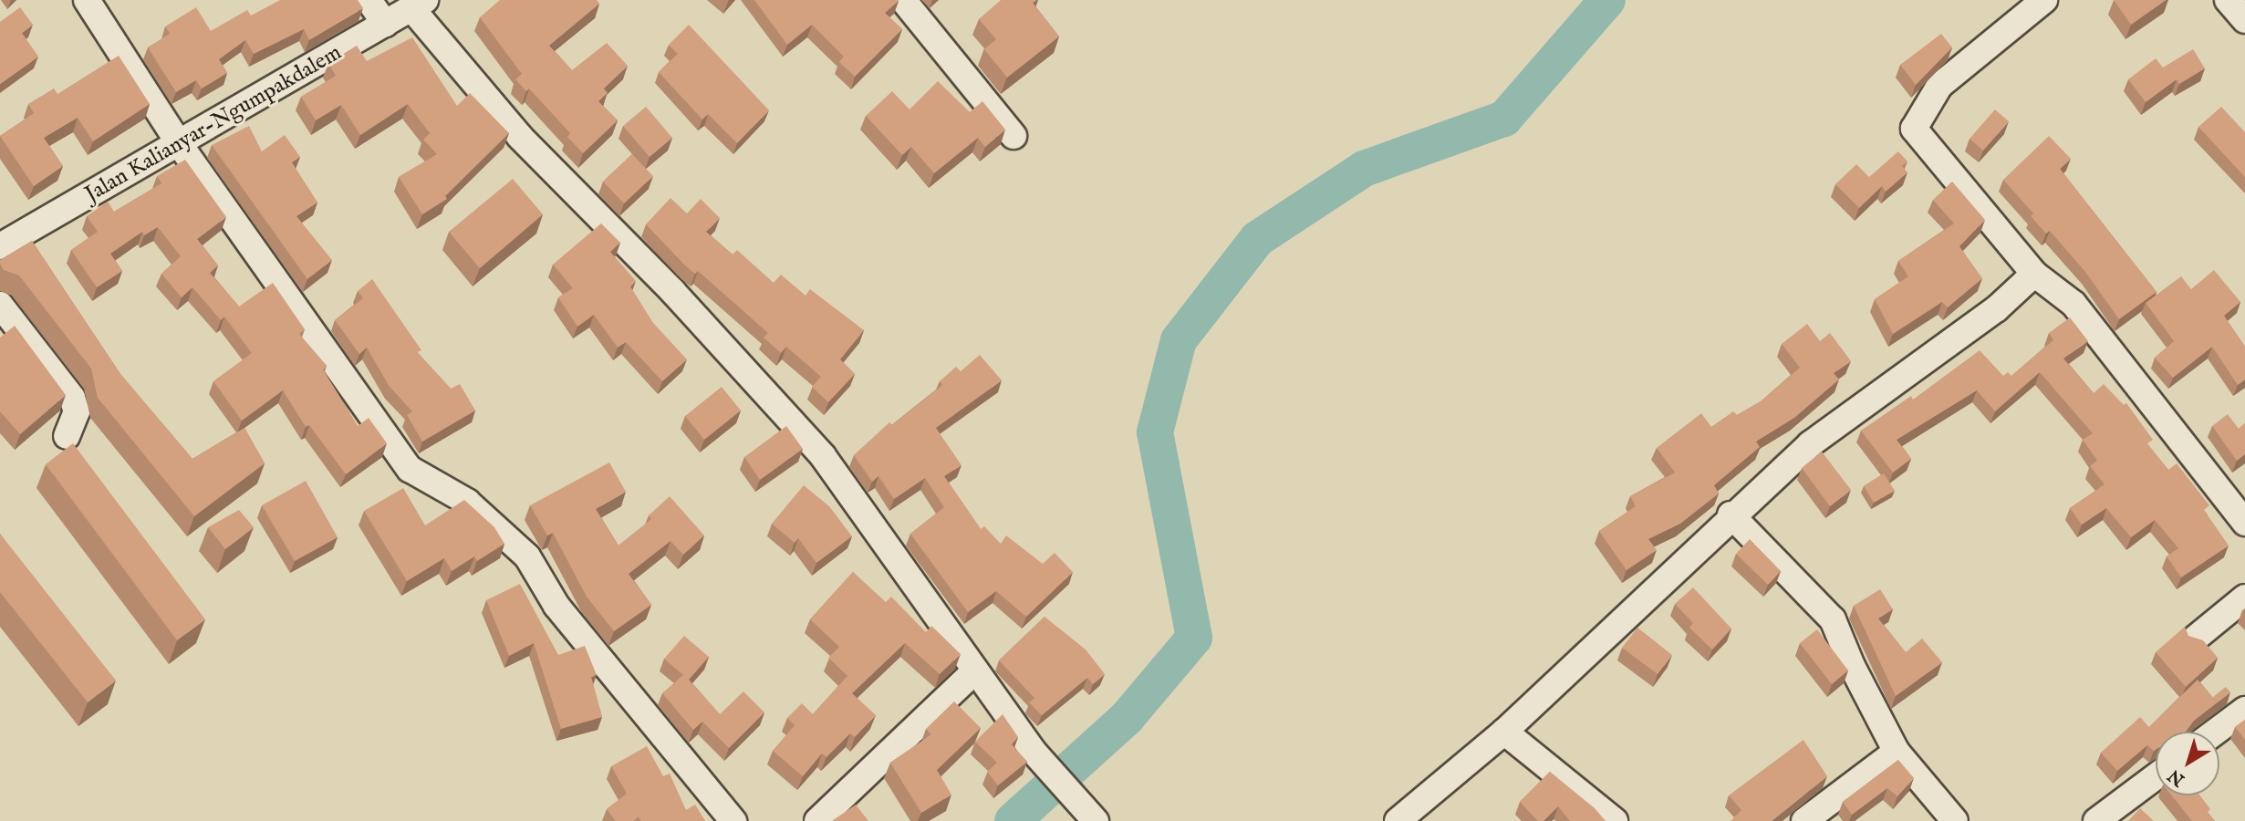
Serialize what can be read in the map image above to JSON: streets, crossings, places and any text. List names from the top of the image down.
{
  "streets": {
    "street": ["Jalan Kalianyar-Ngumpakdalem"]
  },
  "north": "bottom left"
}
